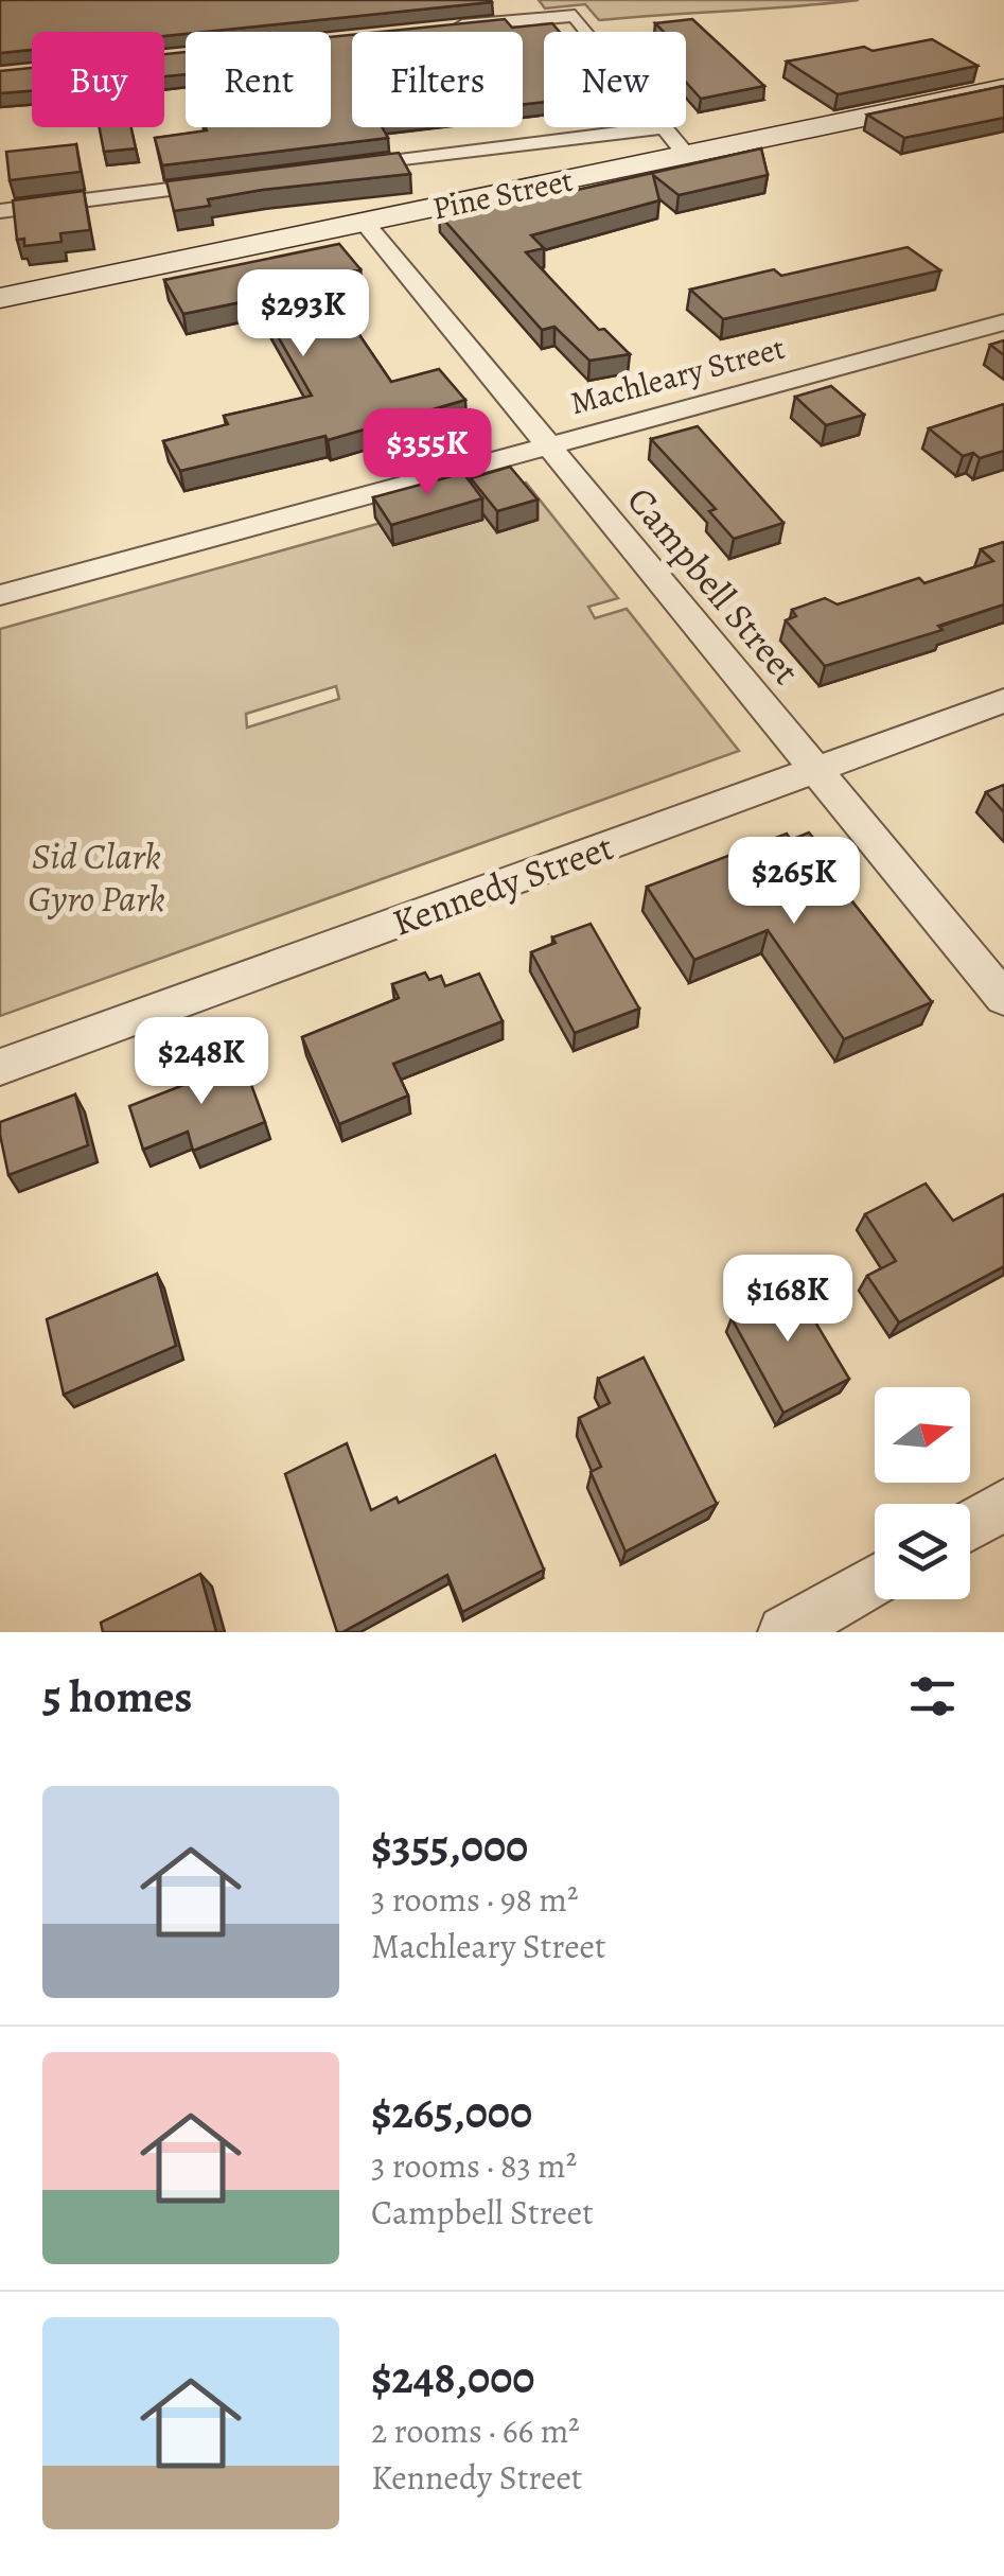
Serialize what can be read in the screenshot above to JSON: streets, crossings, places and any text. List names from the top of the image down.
{
  "streets": {
    "street": [
      "Pine Street",
      "Machleary Street",
      "Campbell Street",
      "Kennedy Street"
    ]
  },
  "crossings": [
    ["Pine Street", "Campbell Street"],
    ["Machleary Street", "Campbell Street"],
    ["Campbell Street", "Kennedy Street"]
  ],
  "parks": ["Sid Clark Gyro Park"],
  "north": "right",
  "page": {
    "chip": [
      "Buy",
      "Rent",
      "Filters",
      "New"
    ],
    "price": [
      "$293K",
      "$355K",
      "$265K",
      "$248K",
      "$168K"
    ],
    "heading": "5 homes",
    "list": [
      {
        "name": "$355,000",
        "note": "3 rooms · 98 m² · Machleary Street"
      },
      {
        "name": "$265,000",
        "note": "3 rooms · 83 m² · Campbell Street"
      },
      {
        "name": "$248,000",
        "note": "2 rooms · 66 m² · Kennedy Street"
      }
    ]
  }
}
